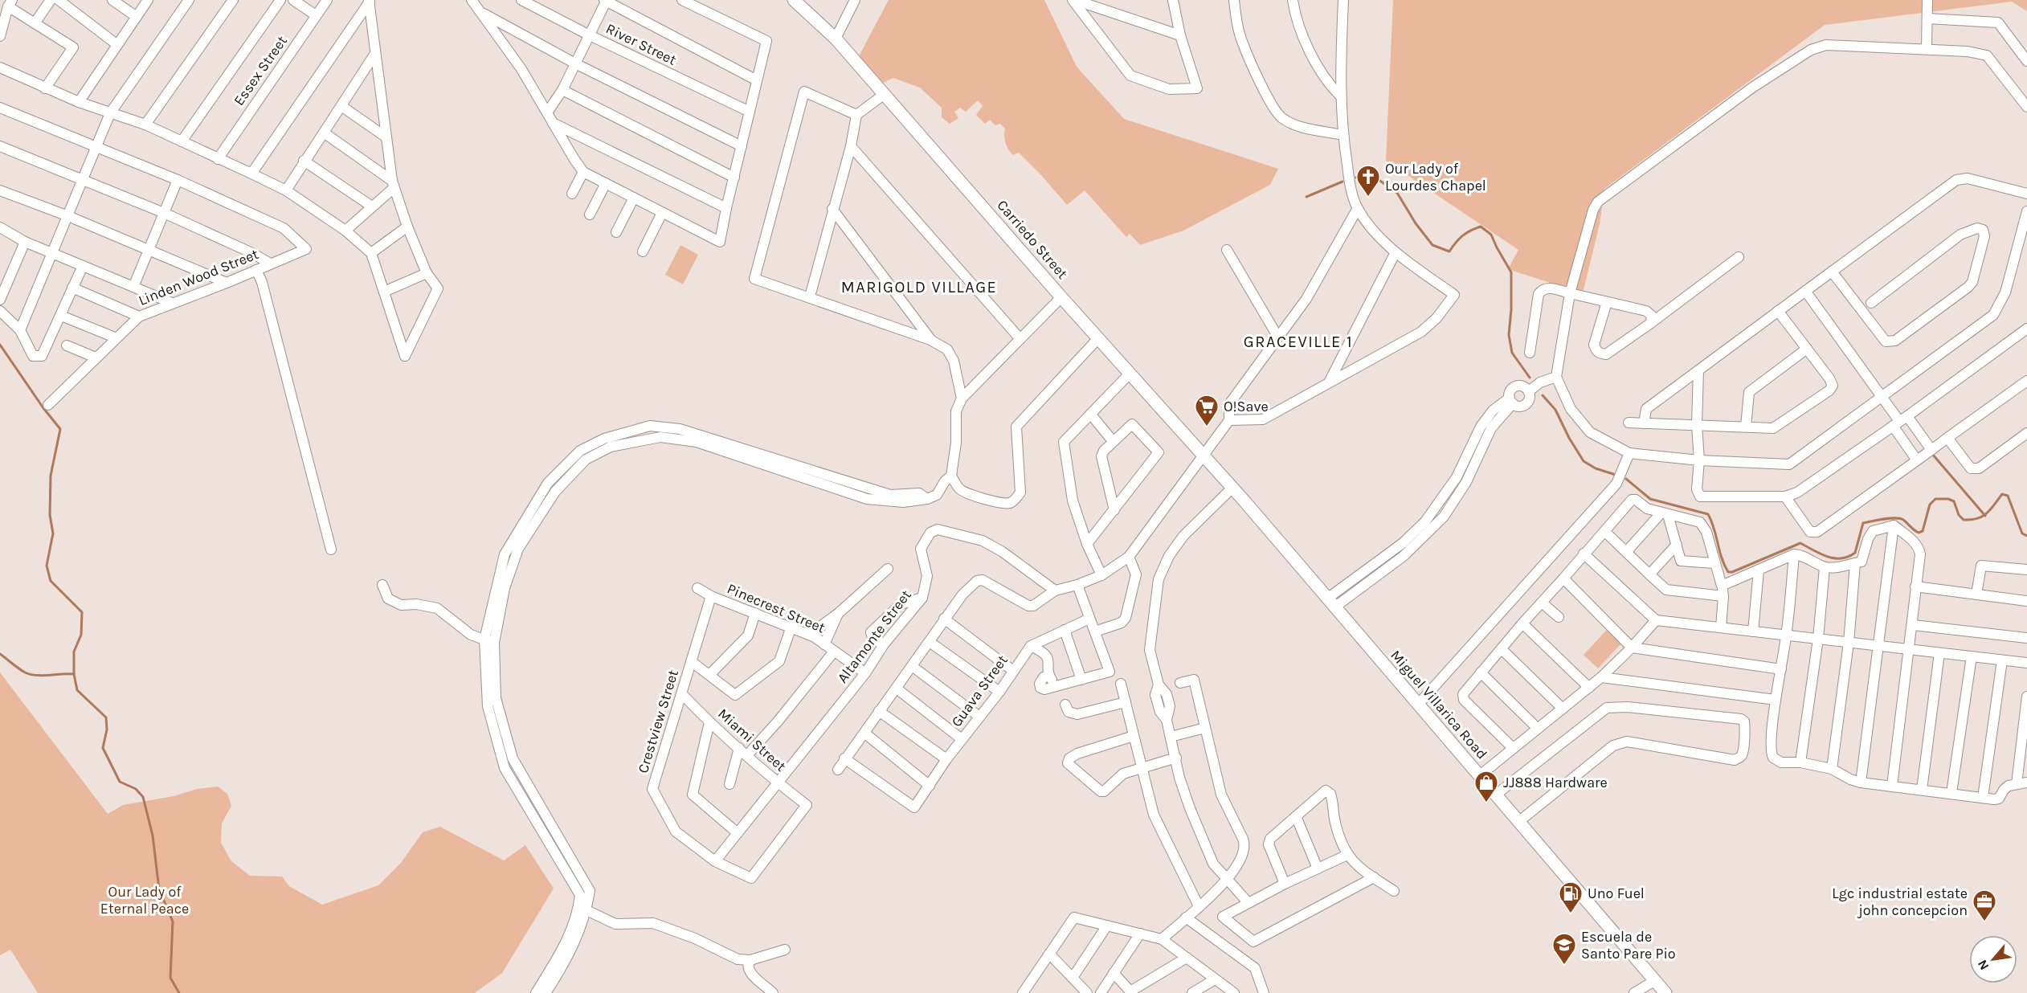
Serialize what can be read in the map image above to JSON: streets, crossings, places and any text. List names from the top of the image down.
{
  "streets": {
    "main road": ["Carriedo Street", "Miguel Villarica Road"],
    "street": [
      "River Street",
      "Essex Street",
      "Linden Wood Street",
      "Pinecrest Street",
      "Altamonte Street",
      "Guava Street",
      "Crestview Street",
      "Miami Street"
    ]
  },
  "crossings": [
    ["Carriedo Street", "Miguel Villarica Road"],
    ["Pinecrest Street", "Altamonte Street"],
    ["Pinecrest Street", "Crestview Street"],
    ["Altamonte Street", "Crestview Street"],
    ["Altamonte Street", "Miami Street"],
    ["Crestview Street", "Miami Street"]
  ],
  "districts": ["MARIGOLD VILLAGE", "GRACEVILLE 1"],
  "parks": ["Our Lady of Eternal Peace"],
  "places": {
    "church": ["Our Lady of Lourdes Chapel"],
    "supermarket": ["O!Save"],
    "shop": ["JJ888 Hardware"],
    "fuel station": ["Uno Fuel"],
    "office": ["Lgc industrial estate john concepcion"],
    "school or university": ["Escuela de Santo Pare Pio"]
  },
  "north": "bottom left"
}
